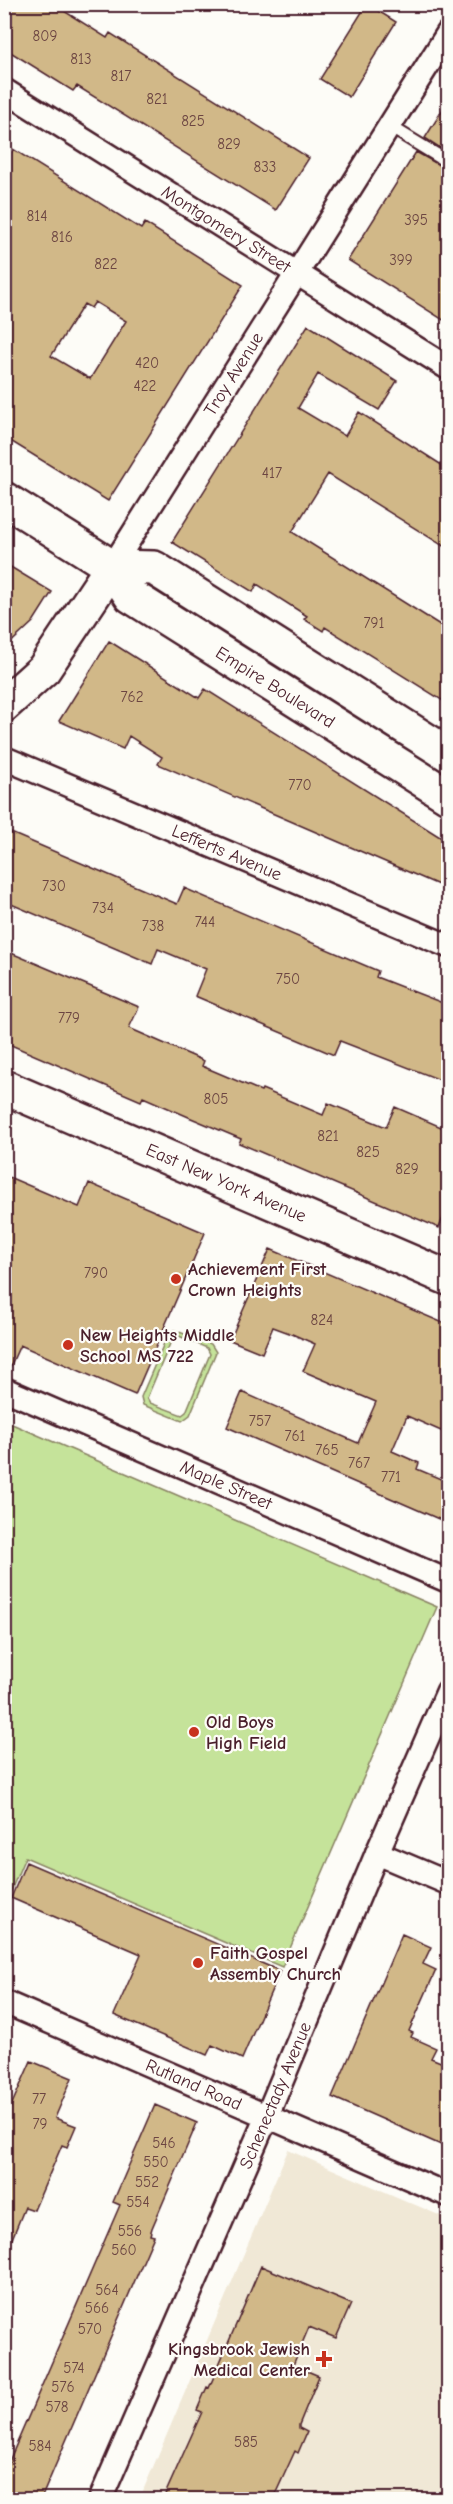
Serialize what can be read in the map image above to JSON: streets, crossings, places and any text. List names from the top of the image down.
{
  "streets": {
    "main road": ["Troy Avenue", "Empire Boulevard", "East New York Avenue"],
    "street": [
      "Montgomery Street",
      "Lefferts Avenue",
      "Maple Street",
      "Rutland Road",
      "Schenectady Avenue"
    ]
  },
  "crossings": [
    ["Montgomery Street", "Troy Avenue"],
    ["Troy Avenue", "Empire Boulevard"],
    ["Rutland Road", "Schenectady Avenue"]
  ],
  "places": {
    "other": [
      "Achievement First Crown Heights",
      "New Heights Middle School MS 722",
      "Old Boys High Field",
      "Faith Gospel Assembly Church"
    ],
    "health": ["Kingsbrook Jewish Medical Center"]
  },
  "house_numbers": [
    "809",
    "813",
    "817",
    "821",
    "825",
    "829",
    "833",
    "814",
    "395",
    "816",
    "399",
    "822",
    "420",
    "422",
    "417",
    "791",
    "762",
    "770",
    "730",
    "734",
    "744",
    "738",
    "750",
    "779",
    "805",
    "821",
    "825",
    "829",
    "790",
    "824",
    "757",
    "761",
    "765",
    "767",
    "771",
    "77",
    "79",
    "546",
    "550",
    "552",
    "554",
    "556",
    "560",
    "564",
    "566",
    "570",
    "574",
    "576",
    "578",
    "585",
    "584"
  ]
}
